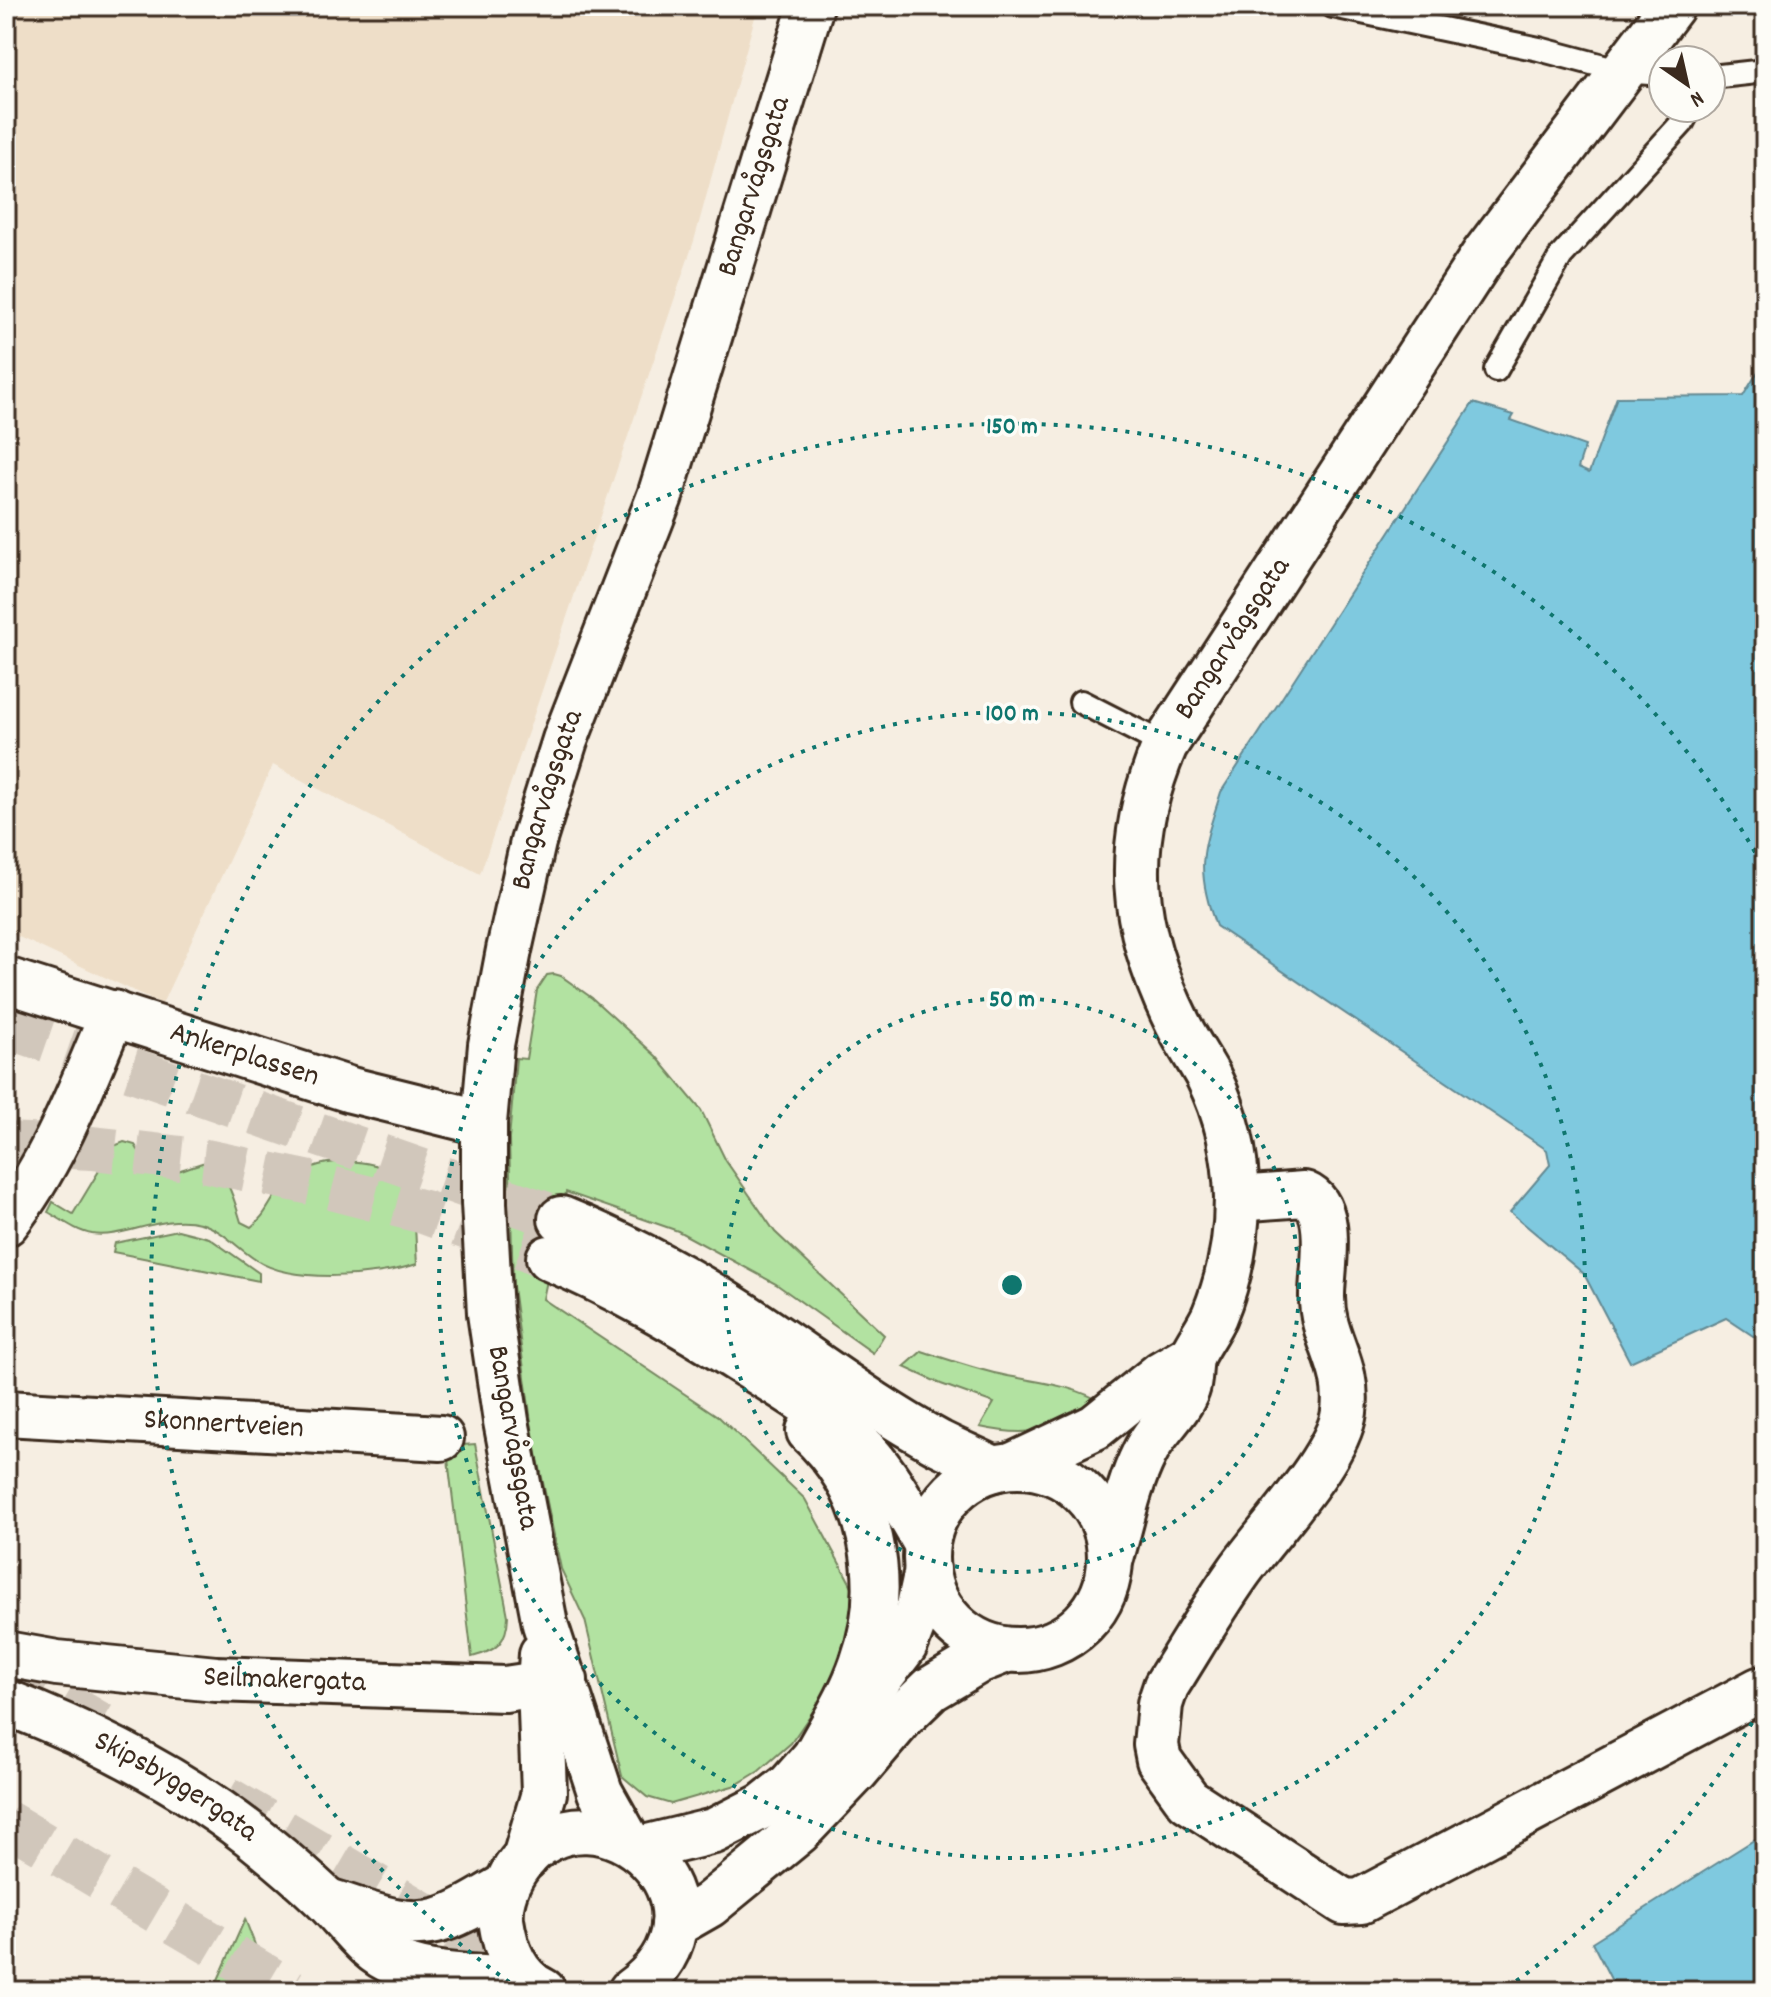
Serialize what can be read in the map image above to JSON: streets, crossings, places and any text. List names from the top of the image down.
{
  "streets": {
    "main road": [
      "Bangarvågsgata",
      "Ankerplassen",
      "Skonnertveien",
      "Seilmakergata",
      "Skipsbyggergata"
    ]
  },
  "crossings": [
    ["Bangarvågsgata", "Ankerplassen"],
    ["Bangarvågsgata", "Seilmakergata"],
    ["Bangarvågsgata", "Skipsbyggergata"]
  ],
  "north": "bottom right",
  "rings": ["150 m", "100 m", "50 m"]
}
